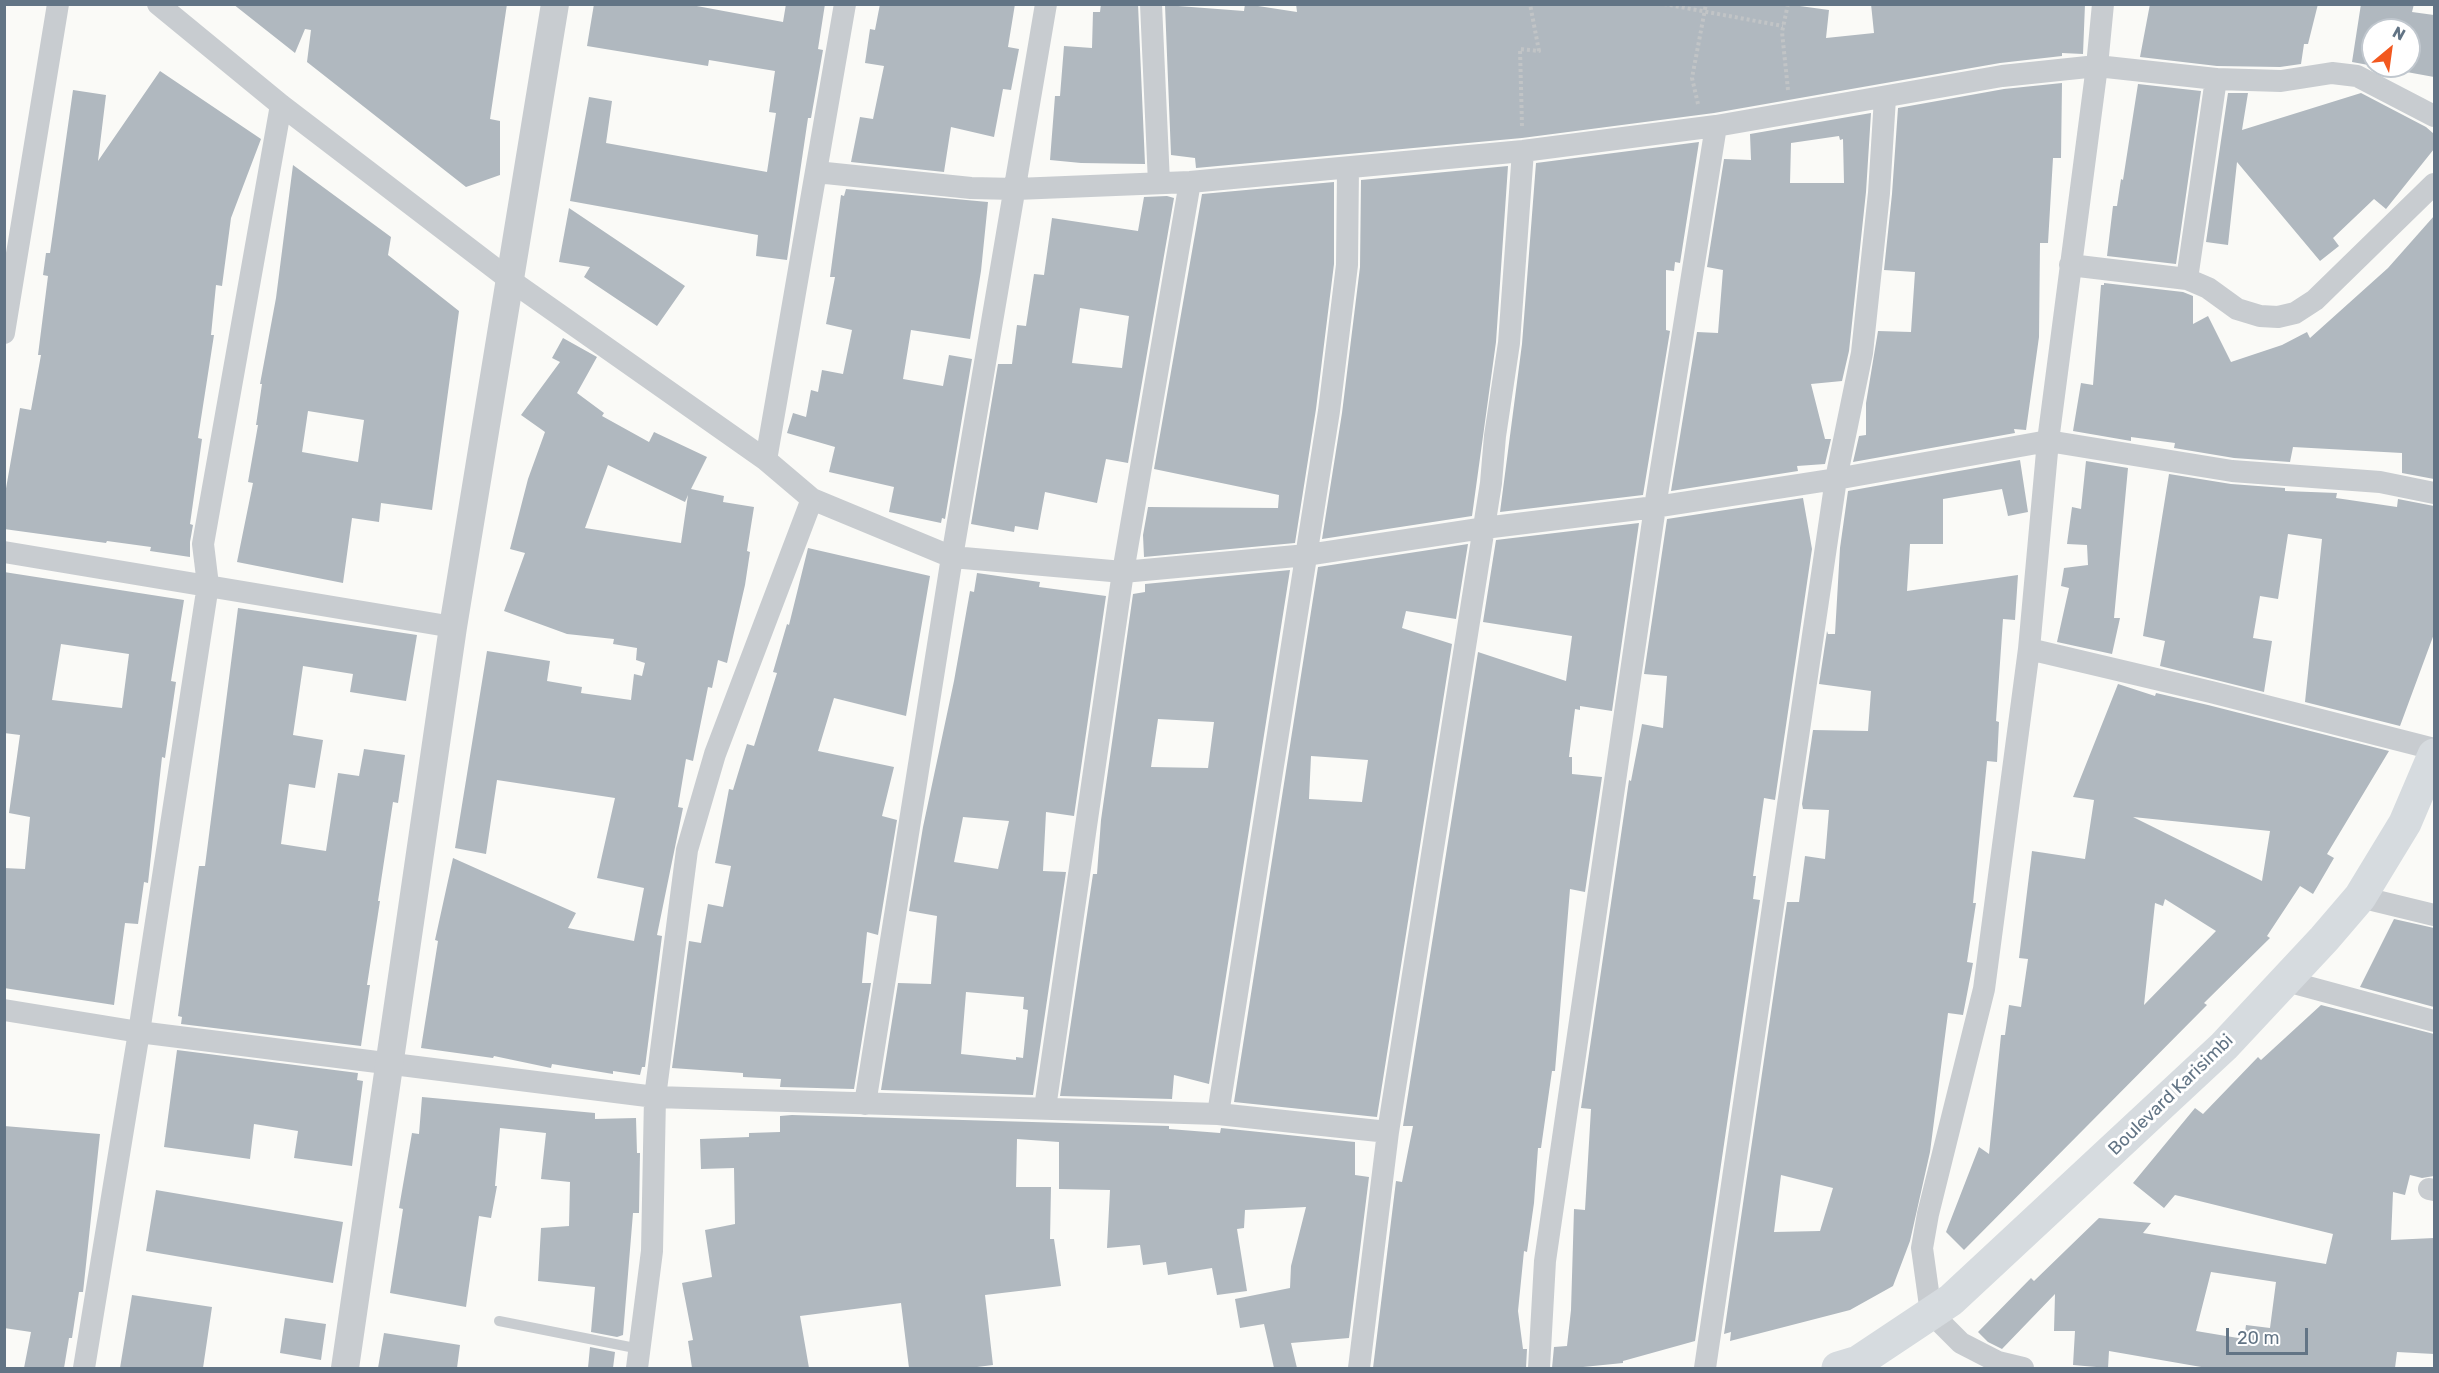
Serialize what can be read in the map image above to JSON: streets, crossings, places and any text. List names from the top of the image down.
{
  "streets": {
    "main road": ["Boulevard Karisimbi"]
  },
  "scale_bar": "20 m",
  "north": "top right"
}
